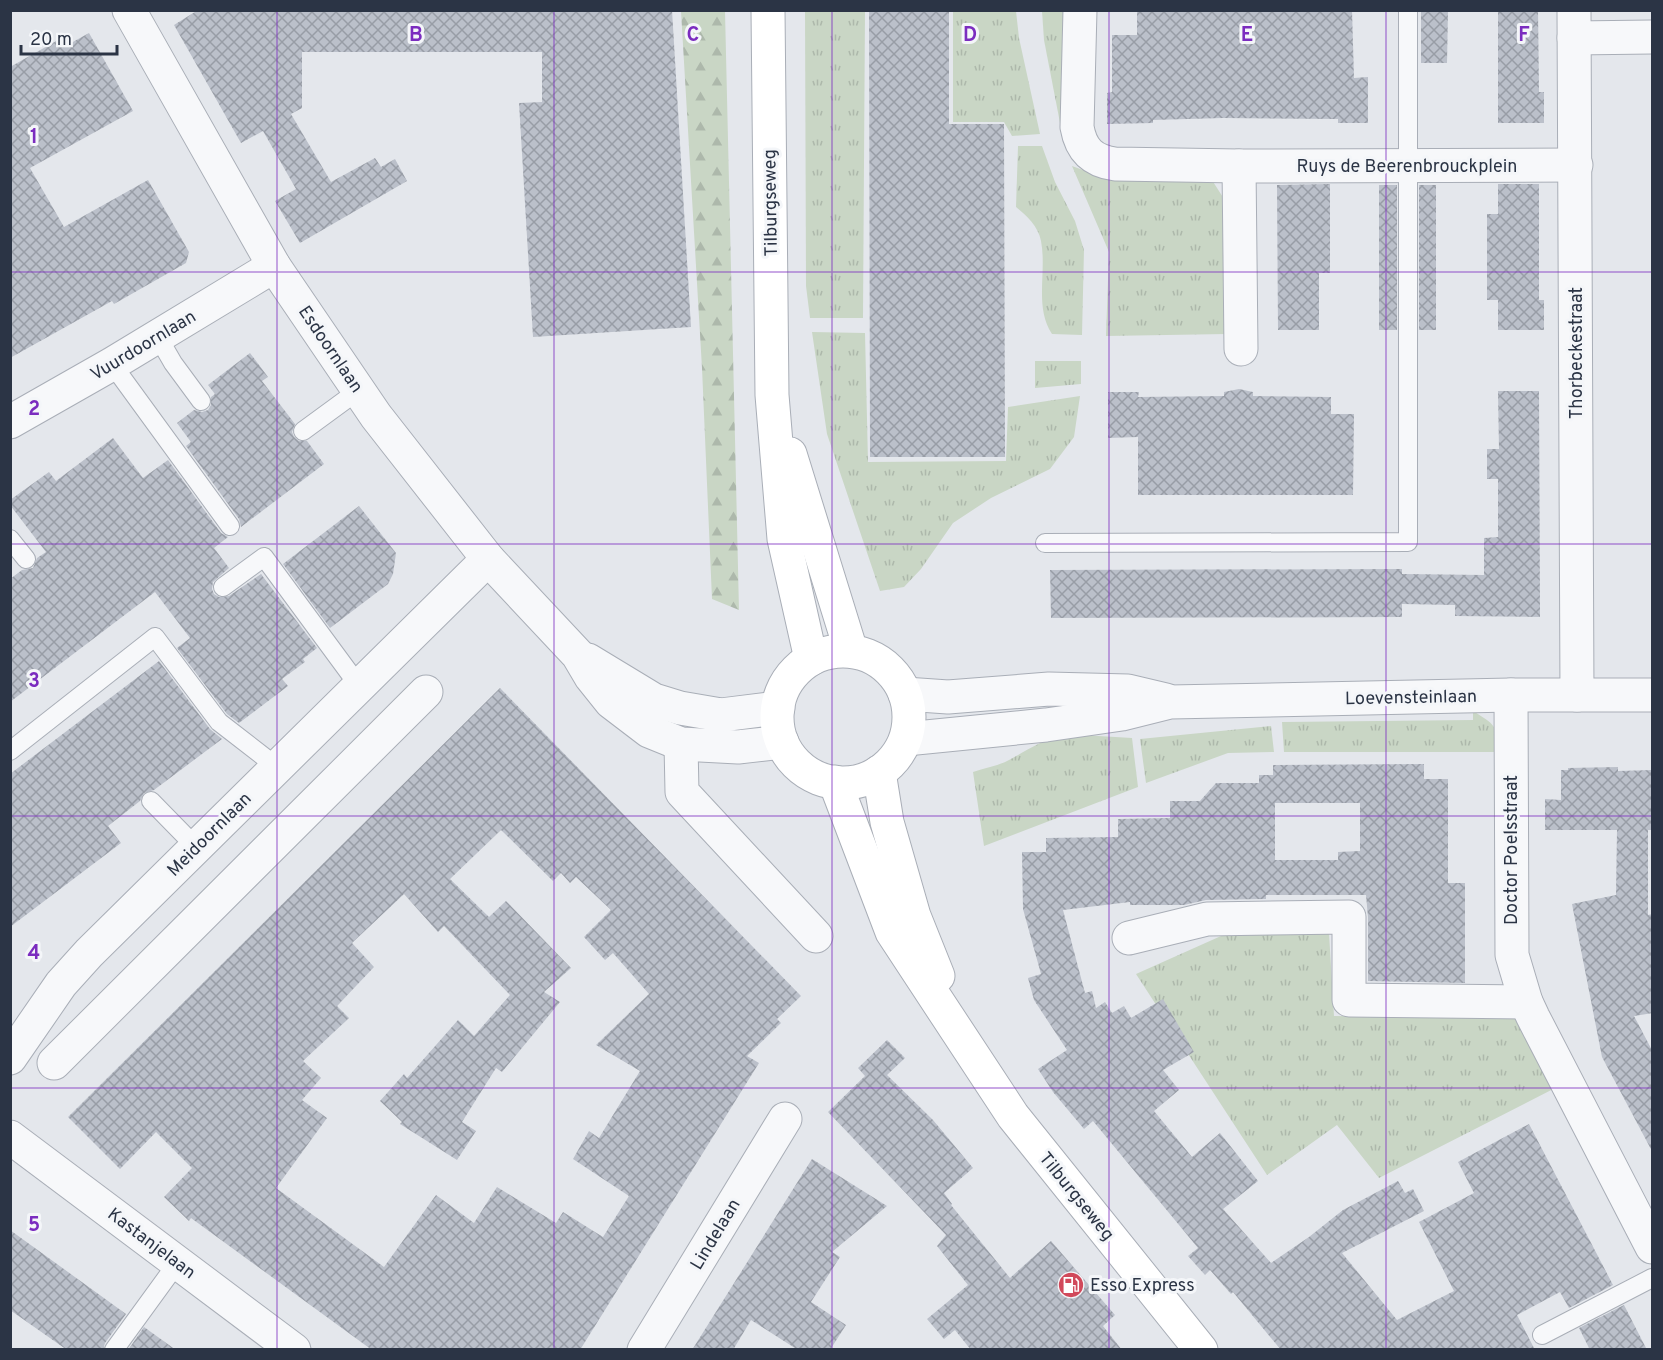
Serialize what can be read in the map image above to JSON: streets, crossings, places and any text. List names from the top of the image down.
{
  "streets": {
    "main road": ["Tilburgseweg"],
    "street": [
      "Ruys de Beerenbrouckplein",
      "Vuurdoornlaan",
      "Esdoornlaan",
      "Thorbeckestraat",
      "Loevensteinlaan",
      "Meidoornlaan",
      "Doctor Poelsstraat",
      "Lindelaan",
      "Kastanjelaan"
    ]
  },
  "crossings": [
    ["Ruys de Beerenbrouckplein", "Thorbeckestraat"],
    ["Tilburgseweg", "Esdoornlaan"],
    ["Tilburgseweg", "Loevensteinlaan"],
    ["Vuurdoornlaan", "Esdoornlaan"],
    ["Esdoornlaan", "Loevensteinlaan"],
    ["Esdoornlaan", "Meidoornlaan"],
    ["Thorbeckestraat", "Loevensteinlaan"],
    ["Loevensteinlaan", "Doctor Poelsstraat"]
  ],
  "places": {
    "fuel station": ["Esso Express"]
  },
  "scale_bar": "20 m",
  "grid": {
    "columns": [
      "B",
      "C",
      "D",
      "E",
      "F"
    ],
    "rows": [
      "1",
      "2",
      "3",
      "4",
      "5"
    ]
  }
}
